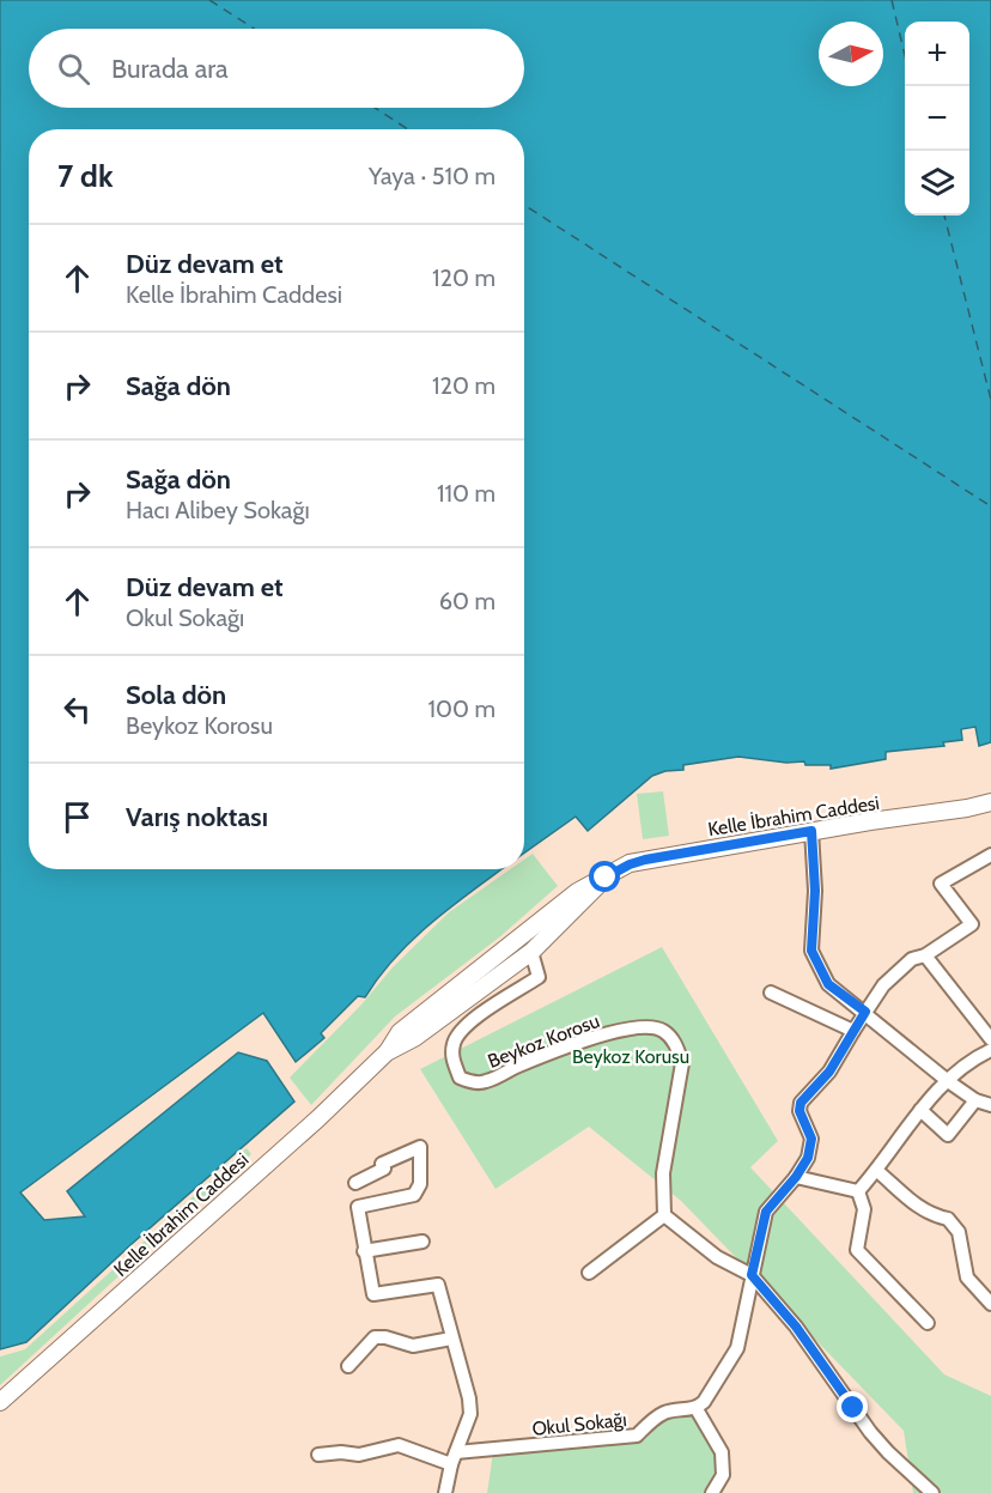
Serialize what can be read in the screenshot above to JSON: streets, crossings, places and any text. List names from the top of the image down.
{
  "streets": {
    "main road": ["Kelle İbrahim Caddesi"],
    "street": ["Beykoz Korosu", "Okul Sokağı"]
  },
  "crossings": [
    ["Kelle İbrahim Caddesi", "Beykoz Korosu"]
  ],
  "parks": ["Beykoz Korusu"],
  "north": "right",
  "page": {
    "map_buttons": ["+", "−"],
    "search": "Burada ara",
    "heading": ["7 dk", "Yaya · 510 m"],
    "list": [
      ["Düz devam et", "Kelle İbrahim Caddesi", "120 m"],
      ["Sağa dön", "120 m"],
      ["Sağa dön", "Hacı Alibey Sokağı", "110 m"],
      ["Düz devam et", "Okul Sokağı", "60 m"],
      ["Sola dön", "Beykoz Korosu", "100 m"],
      "Varış noktası"
    ]
  }
}
